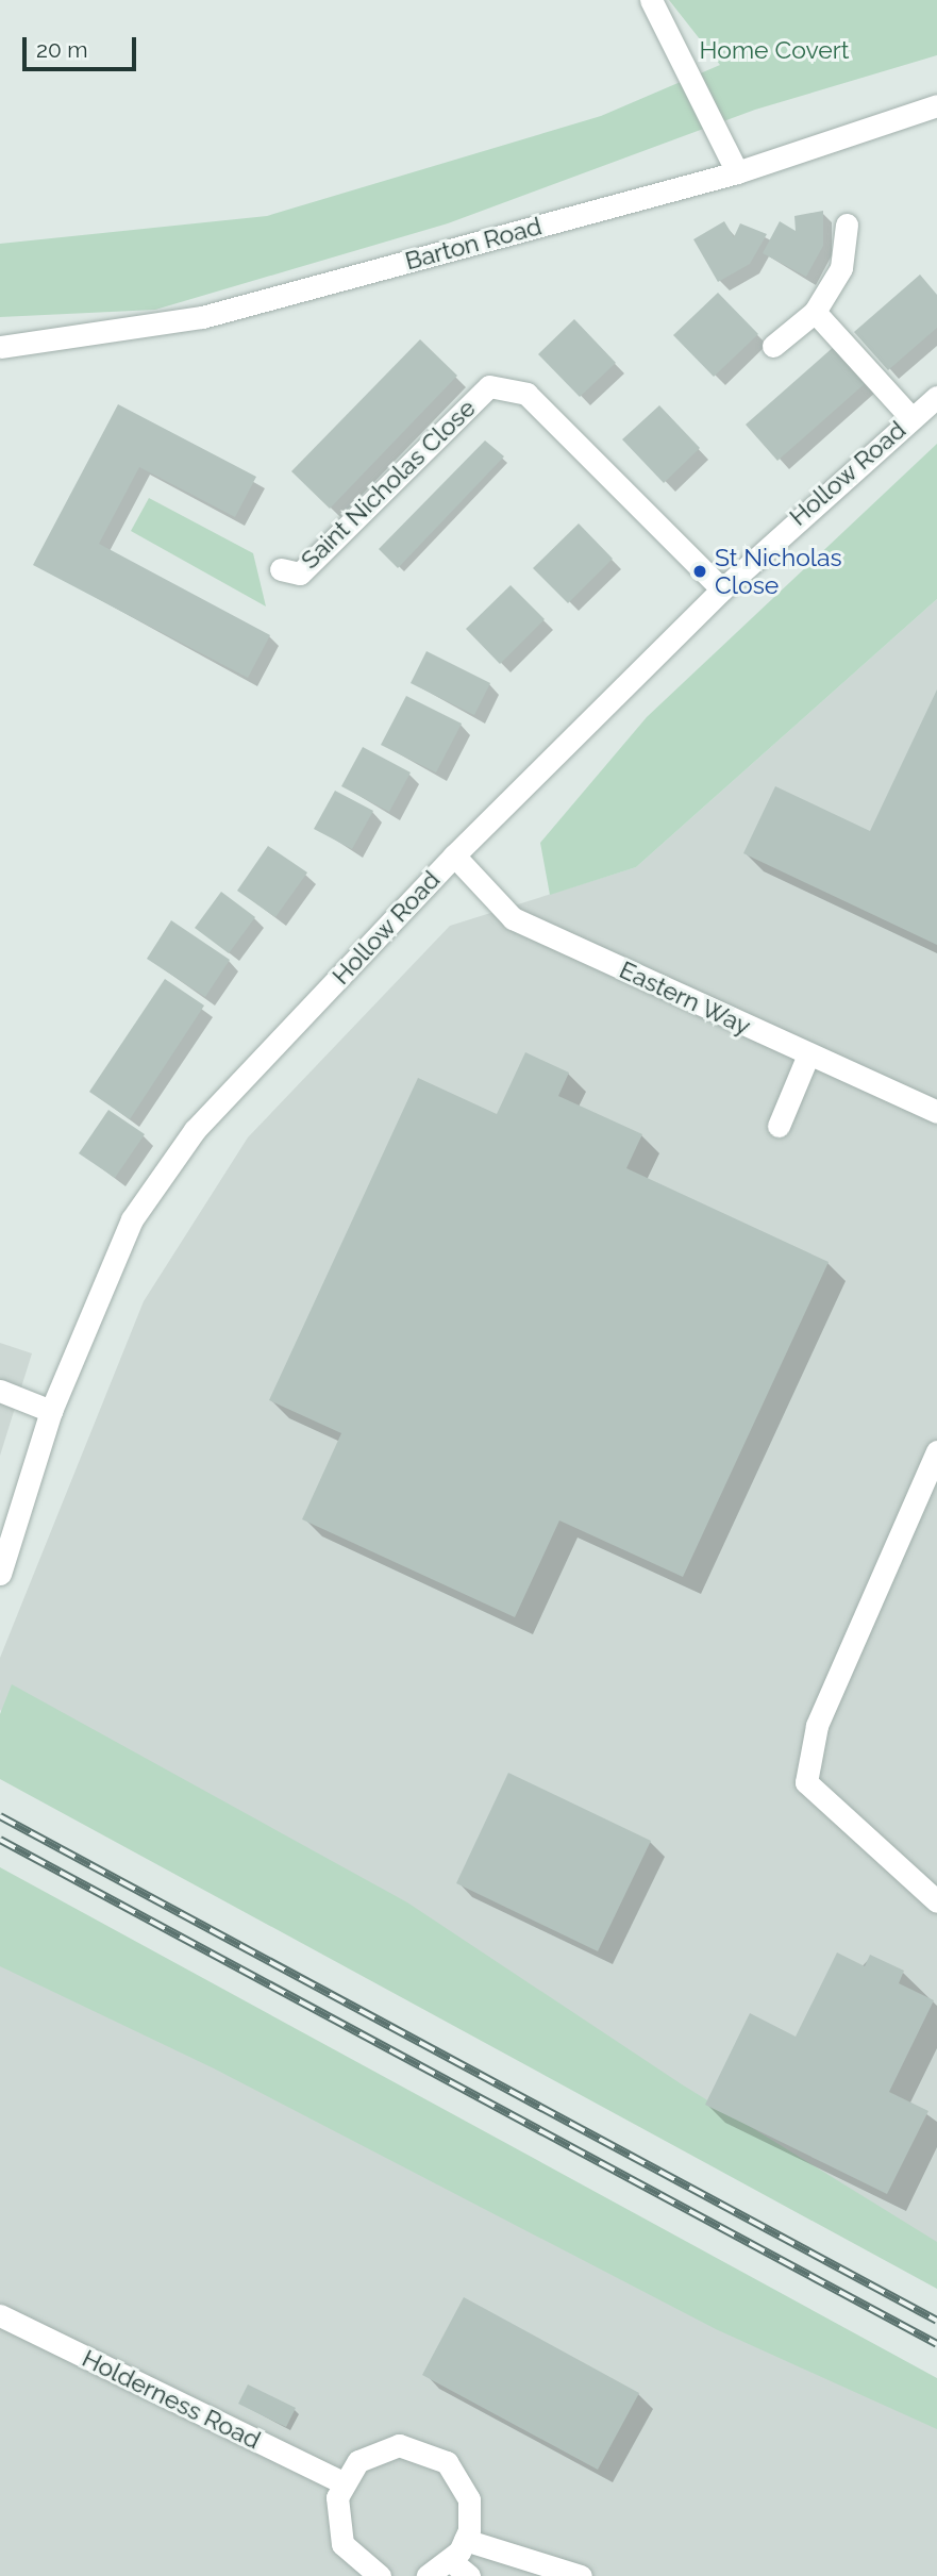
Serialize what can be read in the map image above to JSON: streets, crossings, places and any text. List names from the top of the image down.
{
  "streets": {
    "street": [
      "Barton Road",
      "Hollow Road",
      "Saint Nicholas Close",
      "Eastern Way",
      "Holderness Road"
    ]
  },
  "crossings": [
    ["Hollow Road", "Saint Nicholas Close"],
    ["Hollow Road", "Eastern Way"]
  ],
  "parks": ["Home Covert"],
  "places": ["St Nicholas Close"],
  "scale_bar": "20 m"
}
